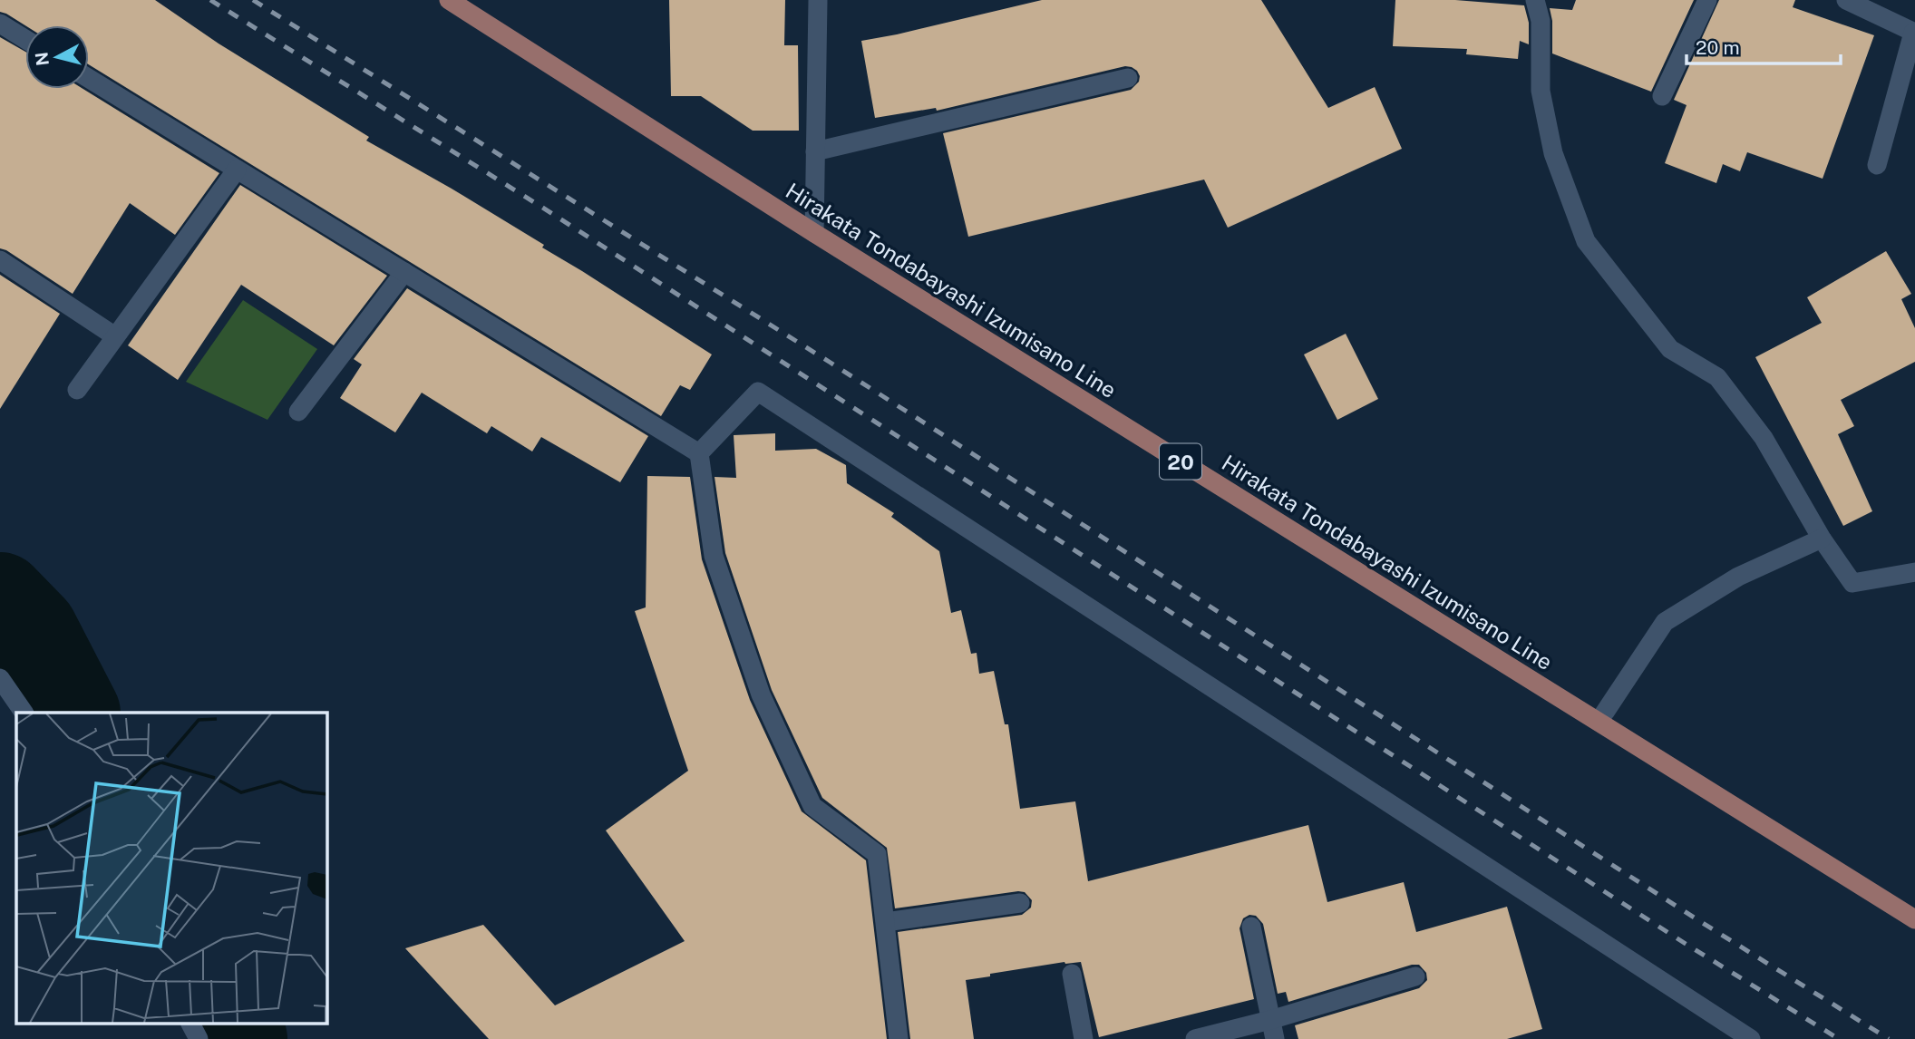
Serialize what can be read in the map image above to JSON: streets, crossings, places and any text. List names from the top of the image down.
{
  "streets": {
    "main road": ["Hirakata Tondabayashi Izumisano Line", "20"]
  },
  "scale_bar": "20 m",
  "north": "left"
}
